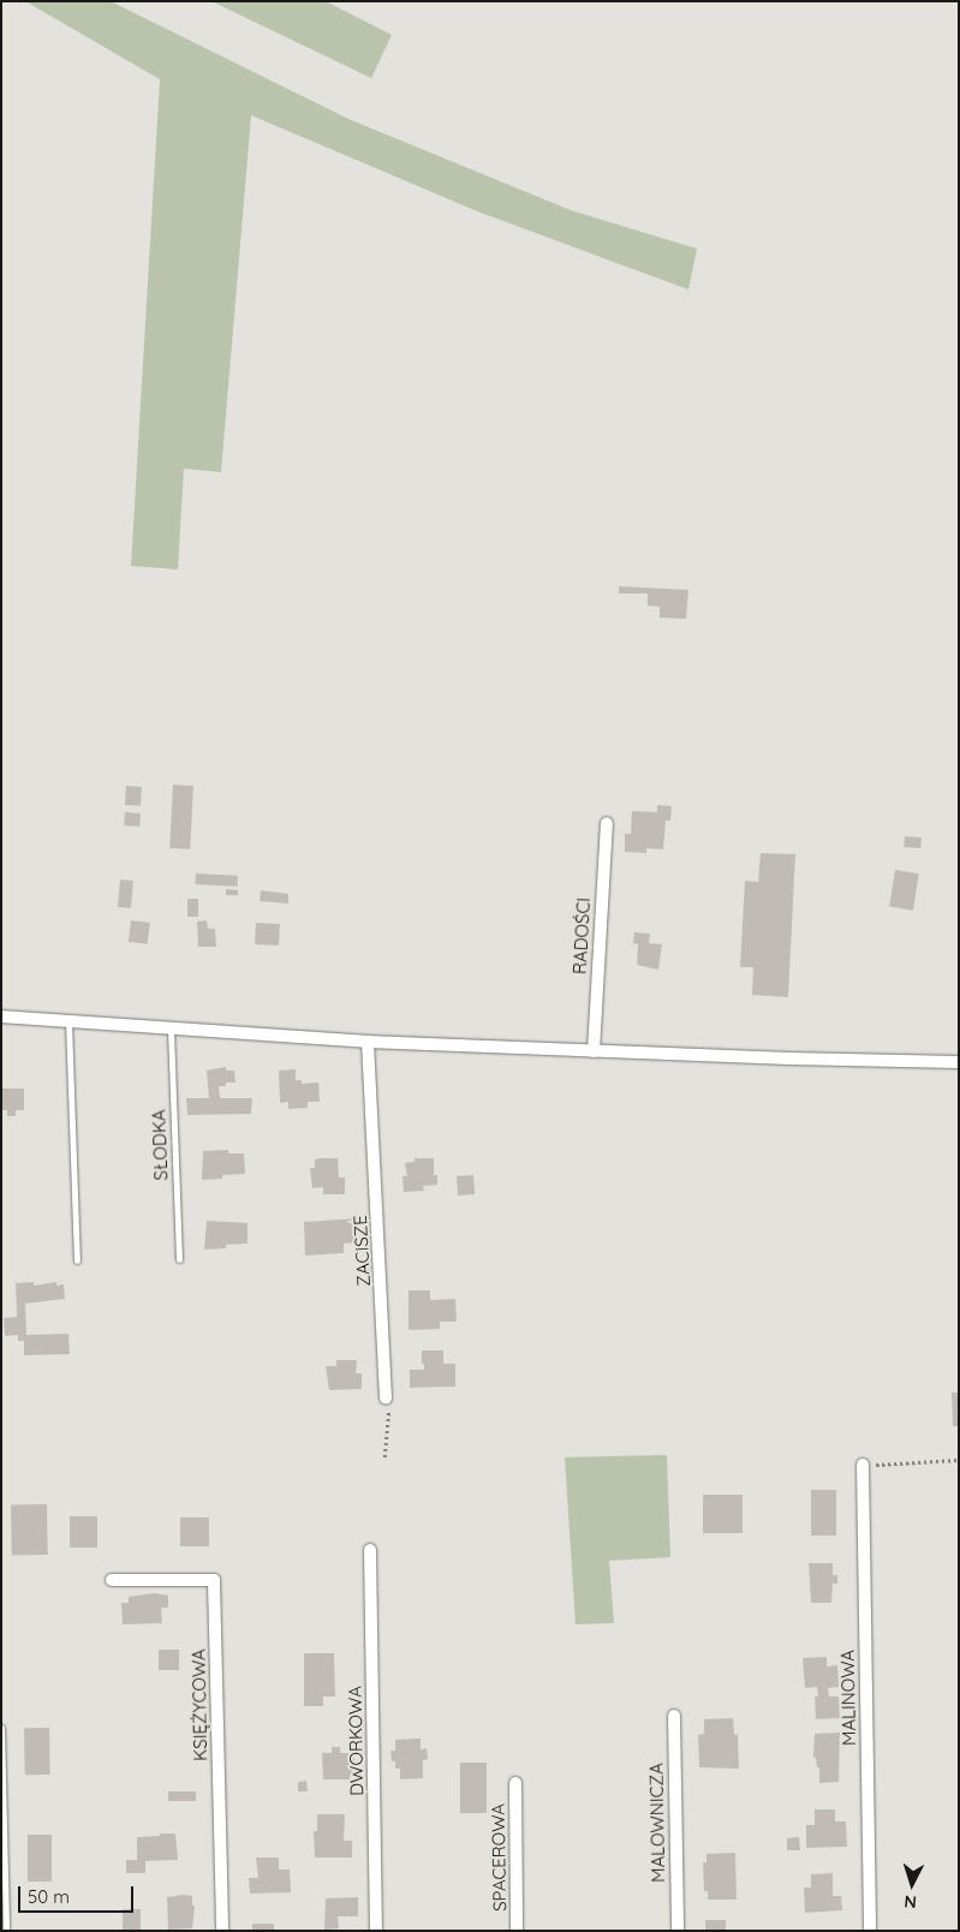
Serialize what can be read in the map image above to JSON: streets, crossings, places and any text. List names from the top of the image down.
{
  "streets": {
    "street": [
      "RADOŚCI",
      "ZACISZE",
      "MALINOWA",
      "KSIĘŻYCOWA",
      "DWORKOWA",
      "MALOWNICZA",
      "SPACEROWA"
    ],
    "lane": ["SŁODKA"]
  },
  "scale_bar": "50 m",
  "north": "bottom"
}
